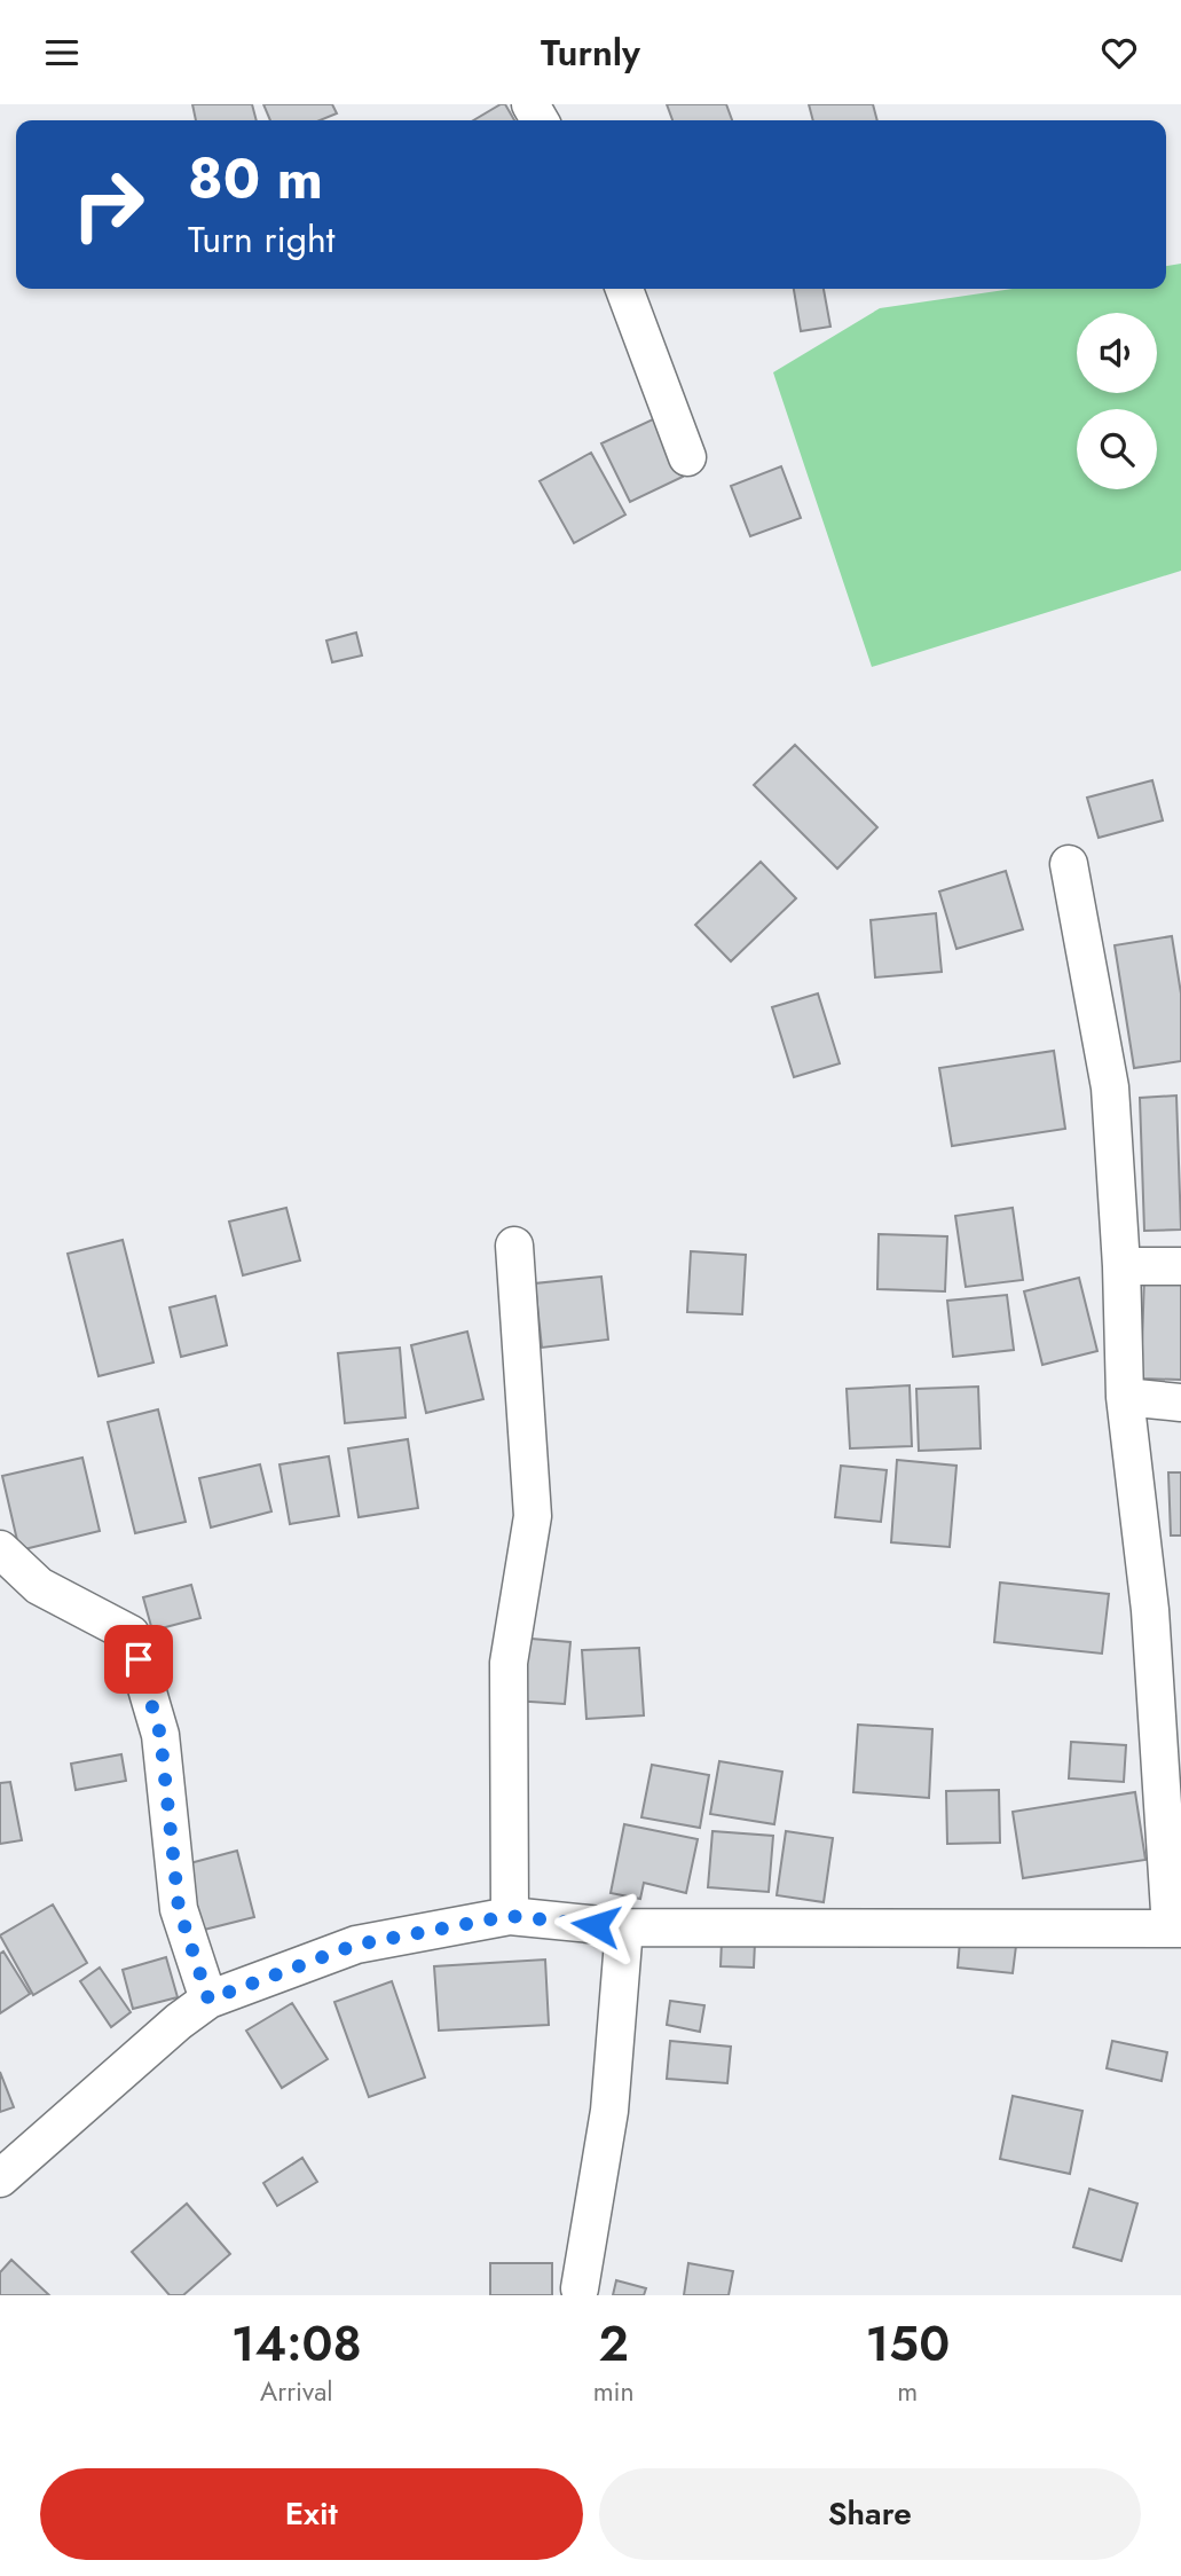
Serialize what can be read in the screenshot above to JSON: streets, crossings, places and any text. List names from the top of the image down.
{
  "page": {
    "header": "Turnly",
    "turn": ["80 m", "Turn right"],
    "eta": [
      "14:08",
      "Arrival",
      "2",
      "min",
      "150",
      "m"
    ],
    "buttons": ["Exit", "Share"]
  }
}
